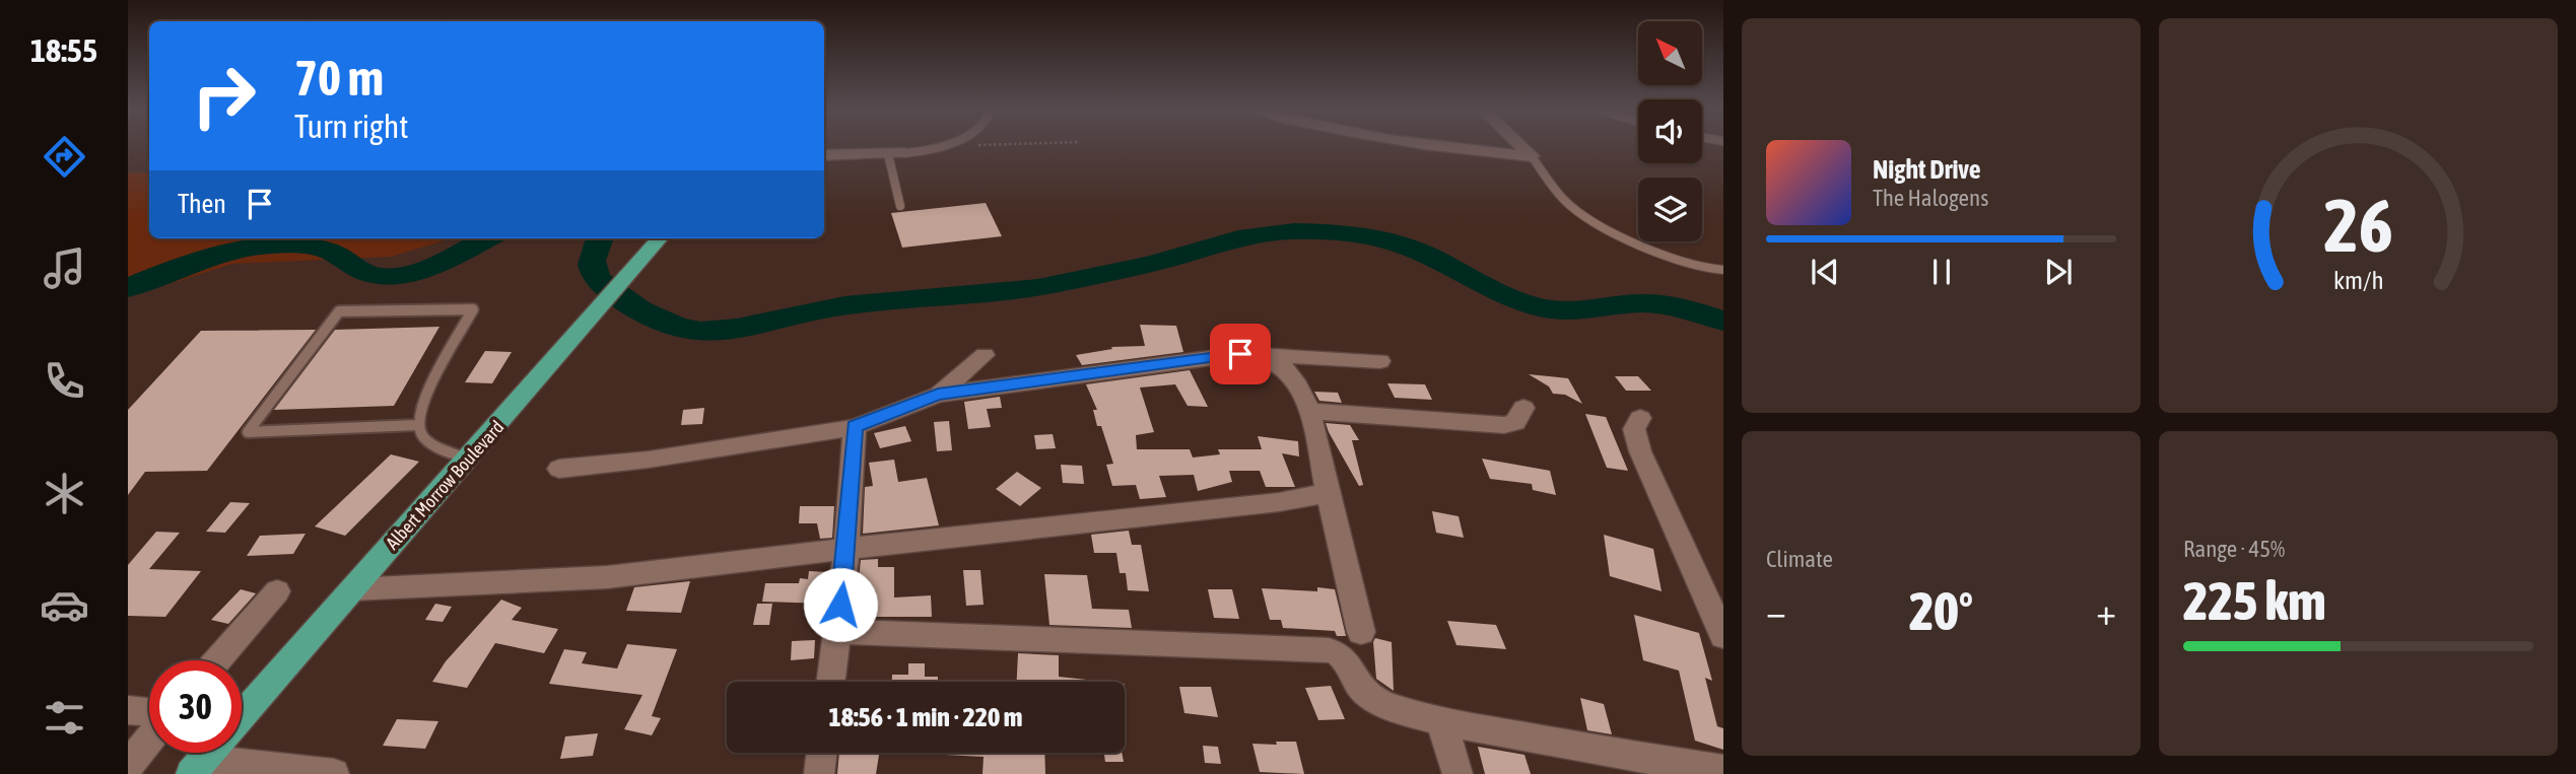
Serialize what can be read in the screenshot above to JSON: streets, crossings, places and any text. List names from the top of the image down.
{
  "streets": {
    "highway": ["Albert Morrow Boulevard"]
  },
  "north": "top left",
  "page": {
    "tabs": "18:55",
    "turn": ["70 m", "Turn right"],
    "song": ["Night Drive", "The Halogens"],
    "then": "Then",
    "tile": [
      "Climate",
      ["Range · 45%", "225 km"]
    ],
    "heat": ["−", "20°", "+"],
    "limit": "30",
    "trip": "18:56 · 1 min · 220 m",
    "gauge": ["26", "km/h"]
  }
}
